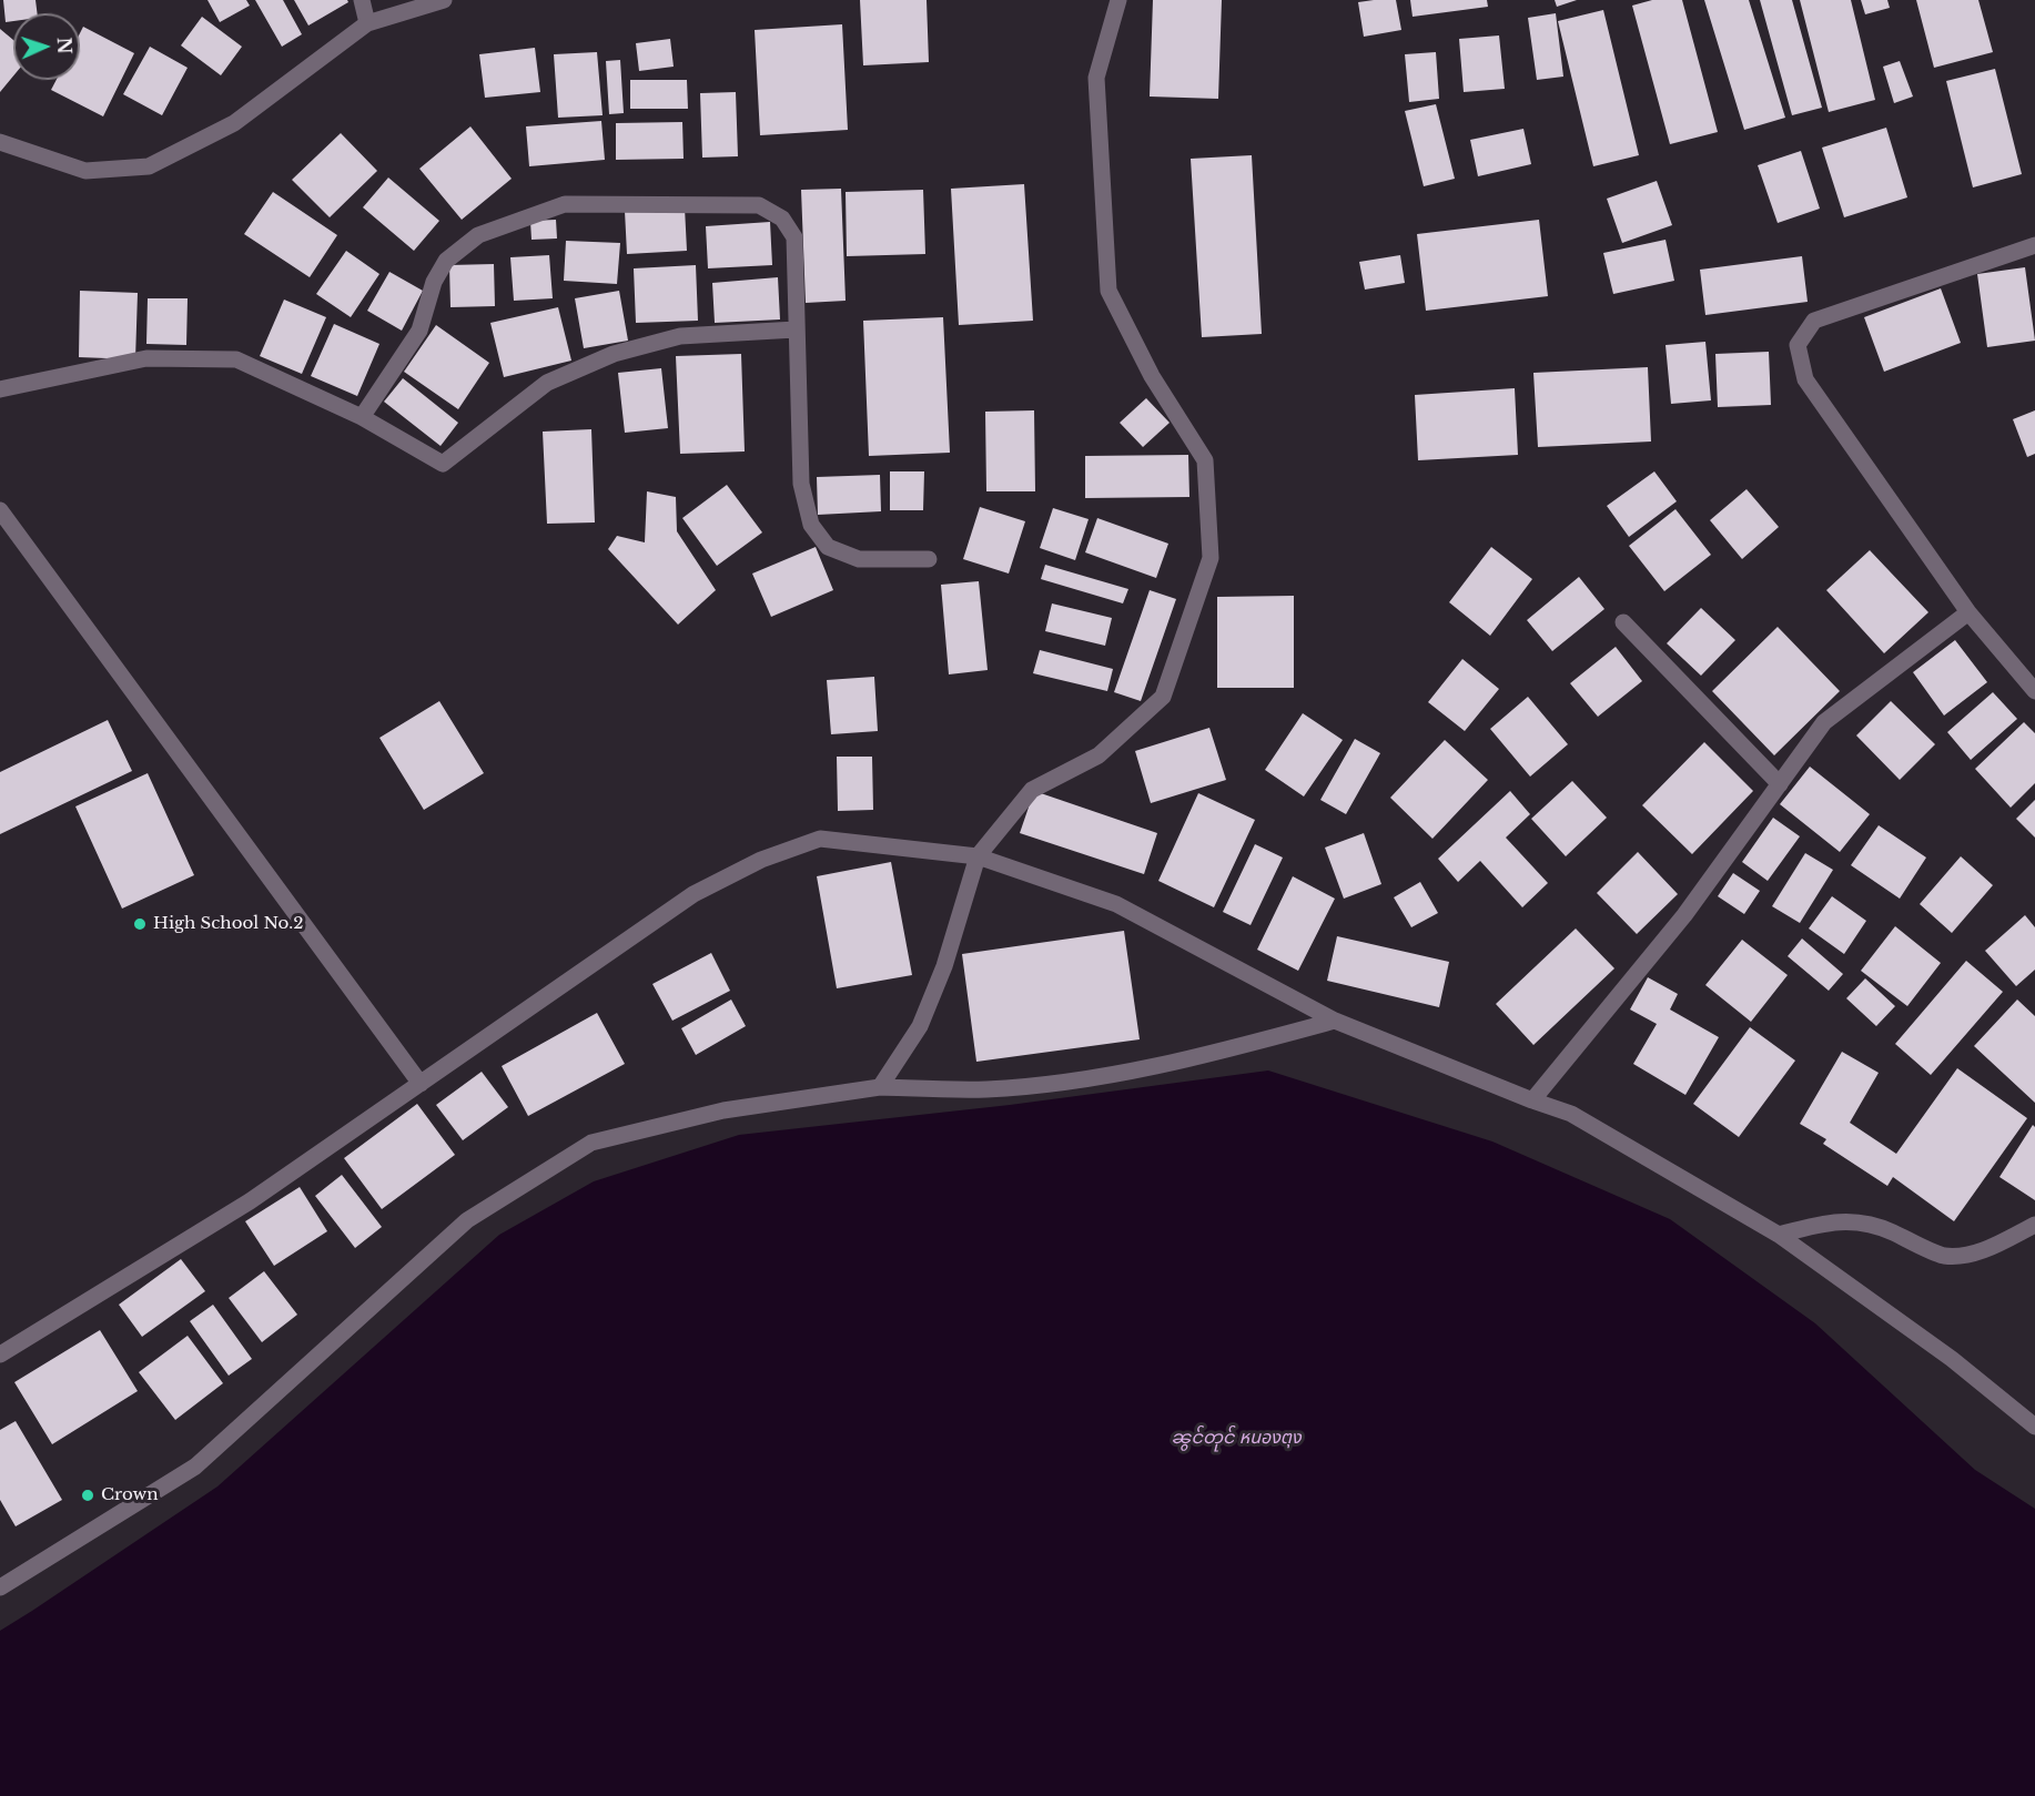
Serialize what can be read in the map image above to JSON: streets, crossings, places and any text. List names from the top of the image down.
{
  "water": ["ၼွင်တုင် หนองตุง"],
  "places": ["High School No.2", "Crown"],
  "north": "right"
}
